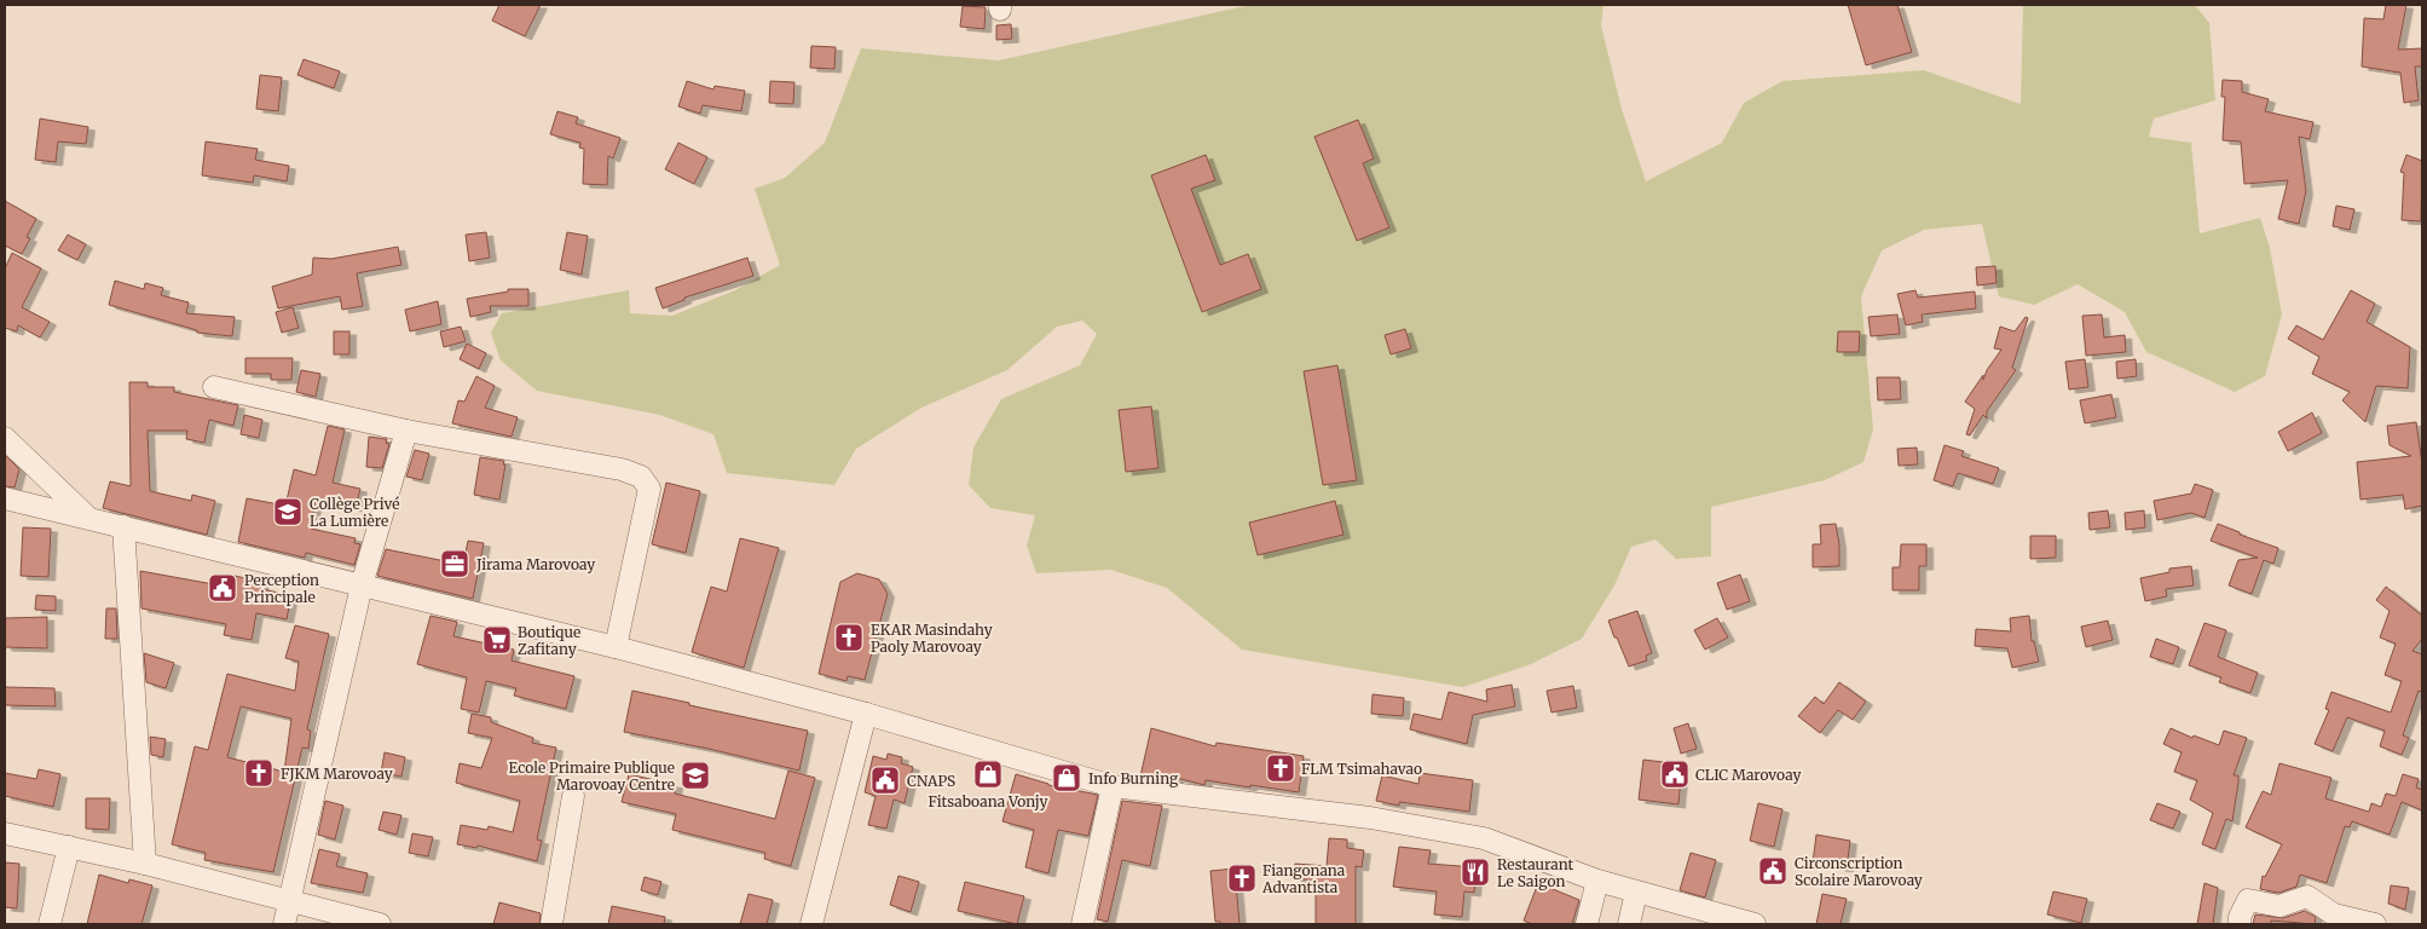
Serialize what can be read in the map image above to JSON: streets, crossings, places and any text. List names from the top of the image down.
{
  "places": {
    "school or university": ["Collège Privé La Lumière", "Ecole Primaire Publique Marovoay Centre"],
    "office": ["Jirama Marovoay"],
    "public building": [
      "Perception Principale",
      "CLIC Marovoay",
      "CNAPS",
      "Circonscription Scolaire Marovoay"
    ],
    "church": [
      "EKAR Masindahy Paoly Marovoay",
      "FLM Tsimahavao",
      "FJKM Marovoay",
      "Fiangonana Advantista"
    ],
    "supermarket": ["Boutique Zafitany"],
    "shop": ["Fitsaboana Vonjy", "Info Burning"],
    "restaurant": ["Restaurant Le Saigon"]
  }
}
